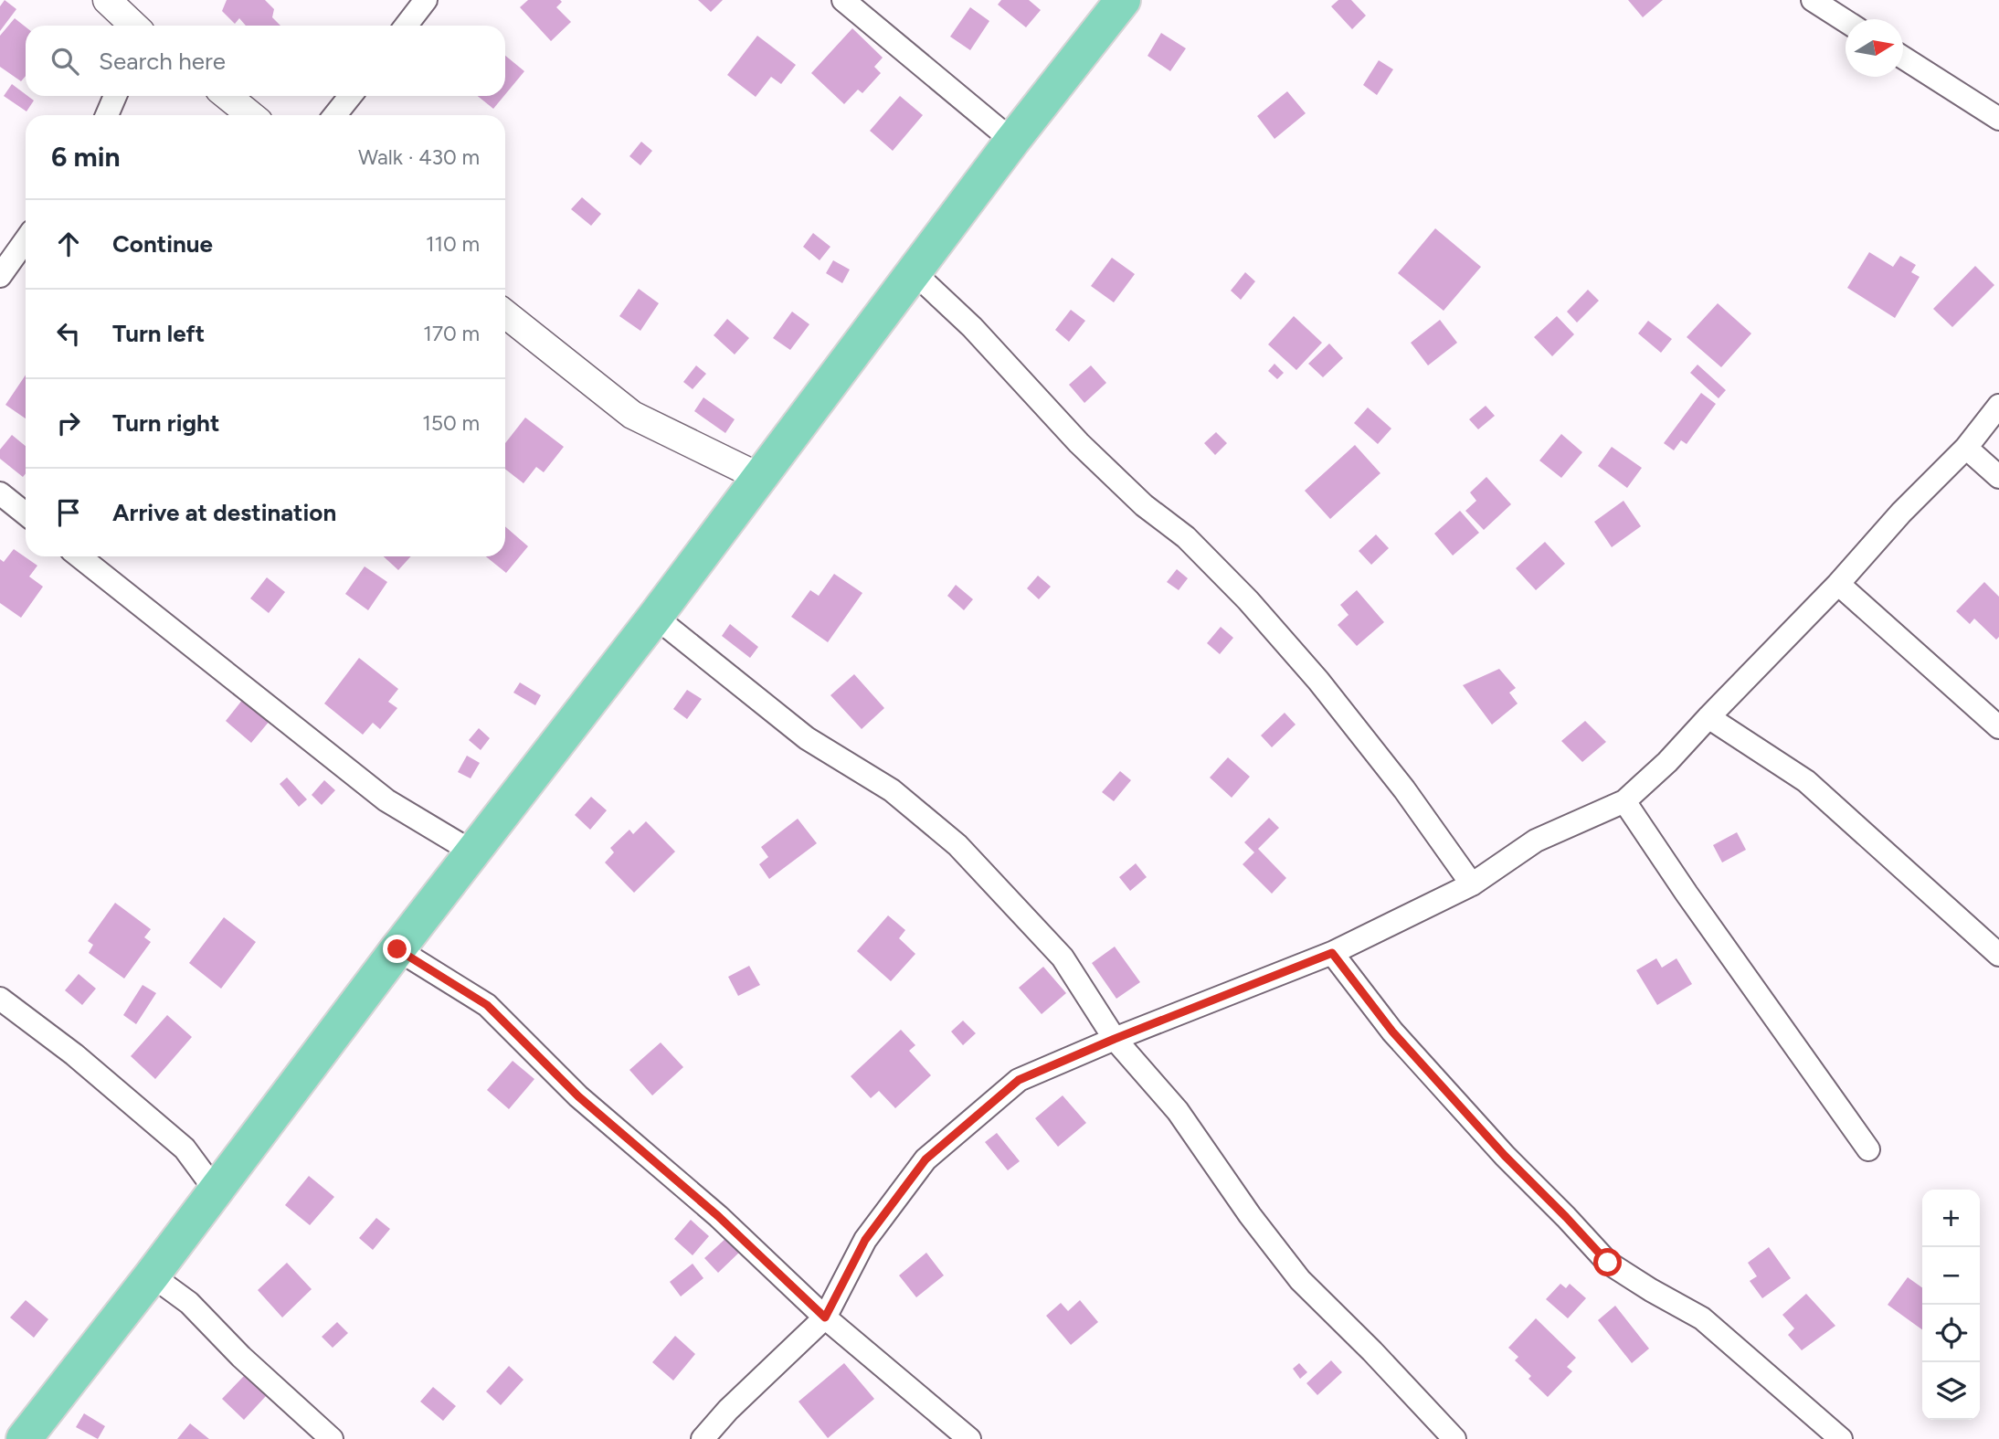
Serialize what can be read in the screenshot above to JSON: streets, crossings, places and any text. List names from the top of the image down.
{
  "north": "right",
  "page": {
    "search": "Search here",
    "heading": ["6 min", "Walk · 430 m"],
    "list": [
      ["Continue", "110 m"],
      ["Turn left", "170 m"],
      ["Turn right", "150 m"],
      "Arrive at destination"
    ],
    "map_buttons": ["+", "−"]
  }
}
